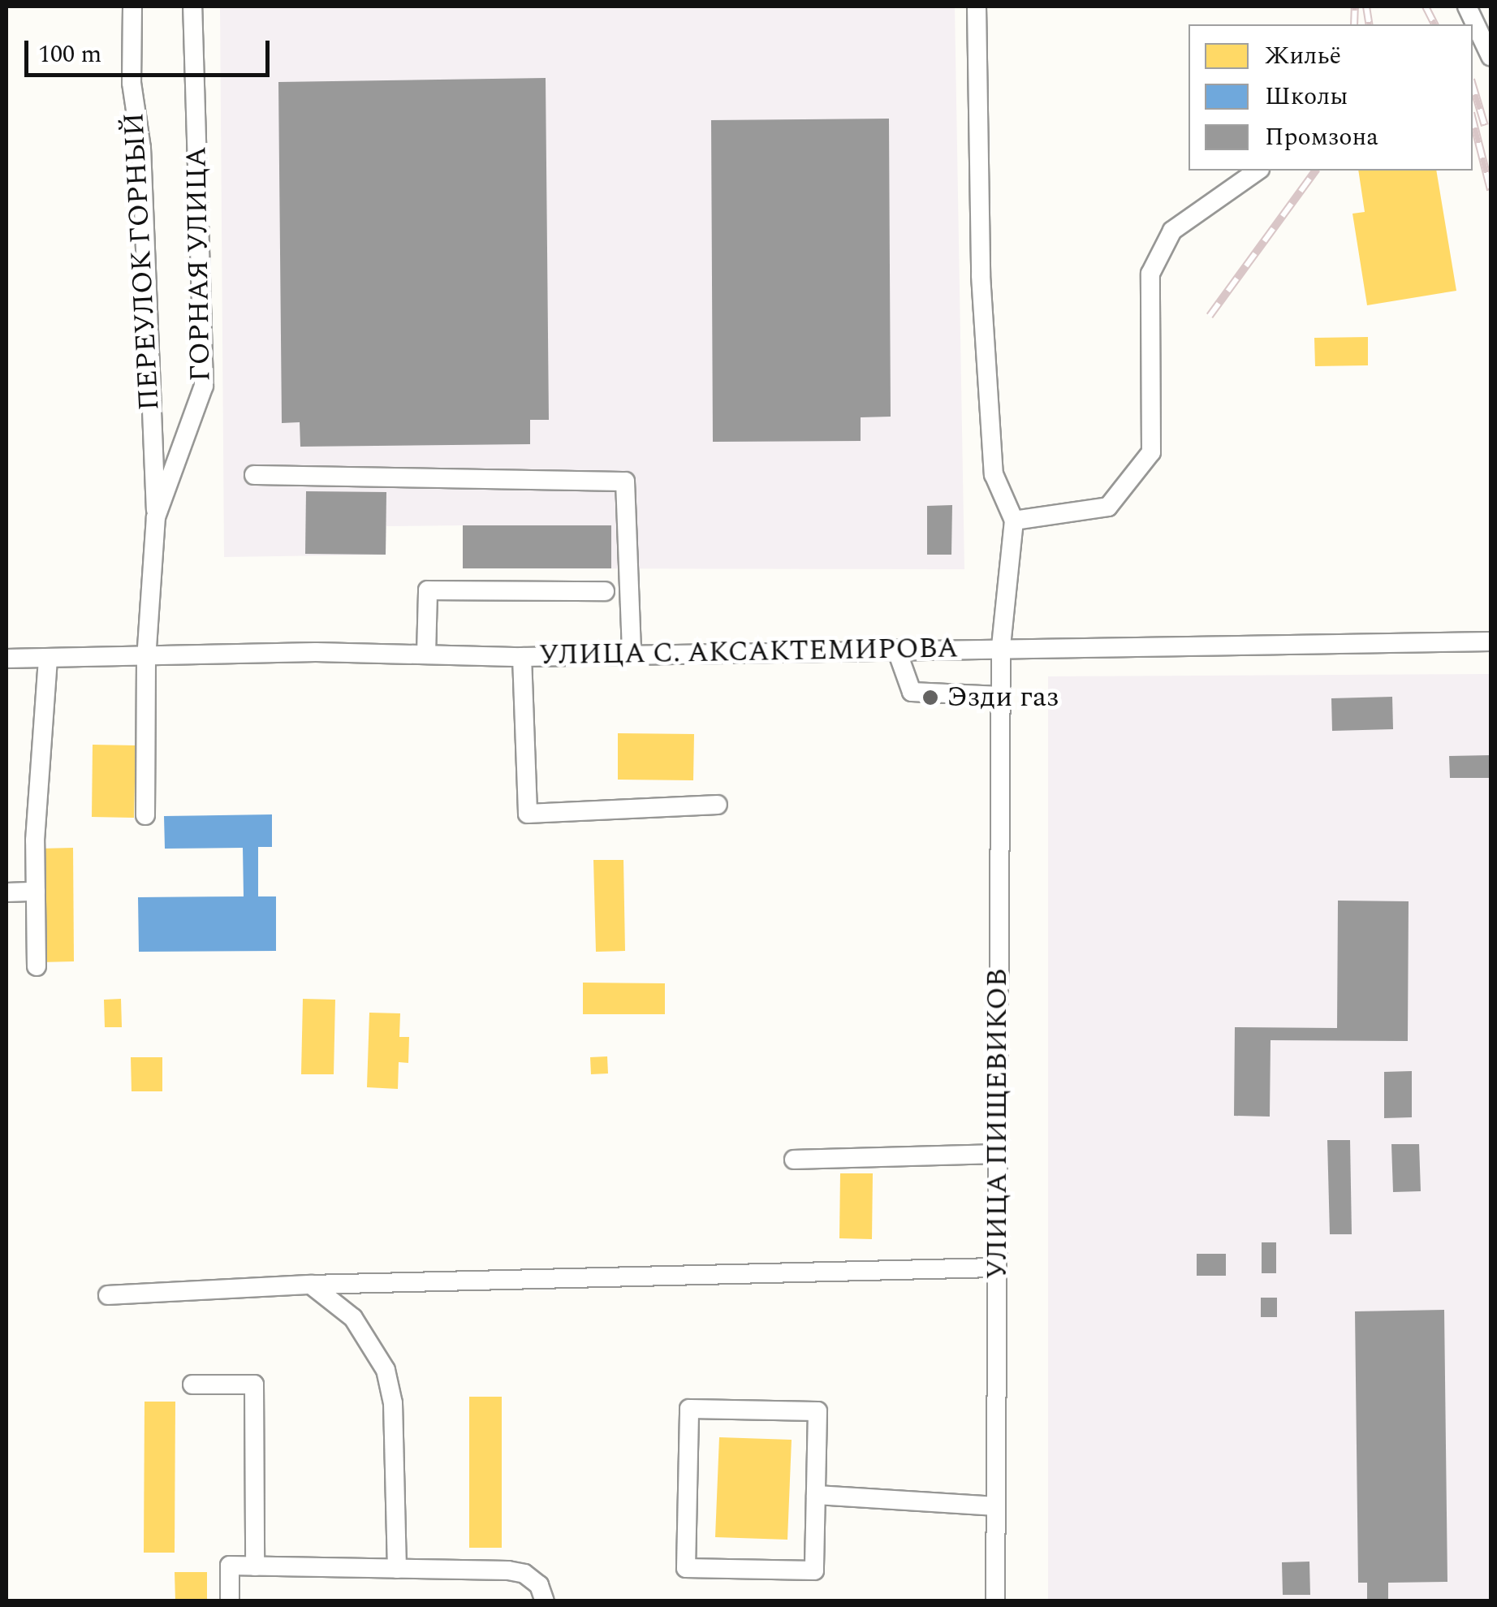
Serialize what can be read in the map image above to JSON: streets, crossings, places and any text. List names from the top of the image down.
{
  "streets": {
    "street": [
      "ПЕРЕУЛОК ГОРНЫЙ",
      "ГОРНАЯ УЛИЦА",
      "УЛИЦА С. АКСАКТЕМИРОВА",
      "УЛИЦА ПИЩЕВИКОВ"
    ]
  },
  "crossings": [
    ["ПЕРЕУЛОК ГОРНЫЙ", "ГОРНАЯ УЛИЦА"],
    ["ГОРНАЯ УЛИЦА", "УЛИЦА С. АКСАКТЕМИРОВА"],
    ["УЛИЦА С. АКСАКТЕМИРОВА", "УЛИЦА ПИЩЕВИКОВ"]
  ],
  "places": ["Эзди газ"],
  "legend": ["Жильё", "Школы", "Промзона"],
  "scale_bar": "100 m"
}
